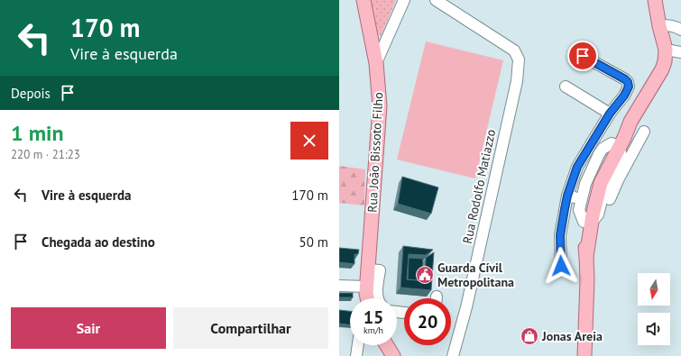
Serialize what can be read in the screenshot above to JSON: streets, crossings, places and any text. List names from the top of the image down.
{
  "streets": {
    "main road": ["Rua João Bissoto Filho"],
    "street": ["Rua Rodolfo Matiazzo"]
  },
  "places": {
    "public building": ["Guarda Cívil Metropolitana"],
    "shop": ["Jonas Areia"]
  },
  "north": "bottom",
  "page": {
    "turn": ["170 m", "Vire à esquerda"],
    "then": "Depois",
    "heading": ["1 min", "220 m · 21:23"],
    "list": [
      {
        "name": "Vire à esquerda",
        "value": "170 m"
      },
      {
        "name": "Chegada ao destino",
        "value": "50 m"
      }
    ],
    "speed": "15 km/h",
    "limit": "20",
    "buttons": ["Sair", "Compartilhar"]
  }
}
